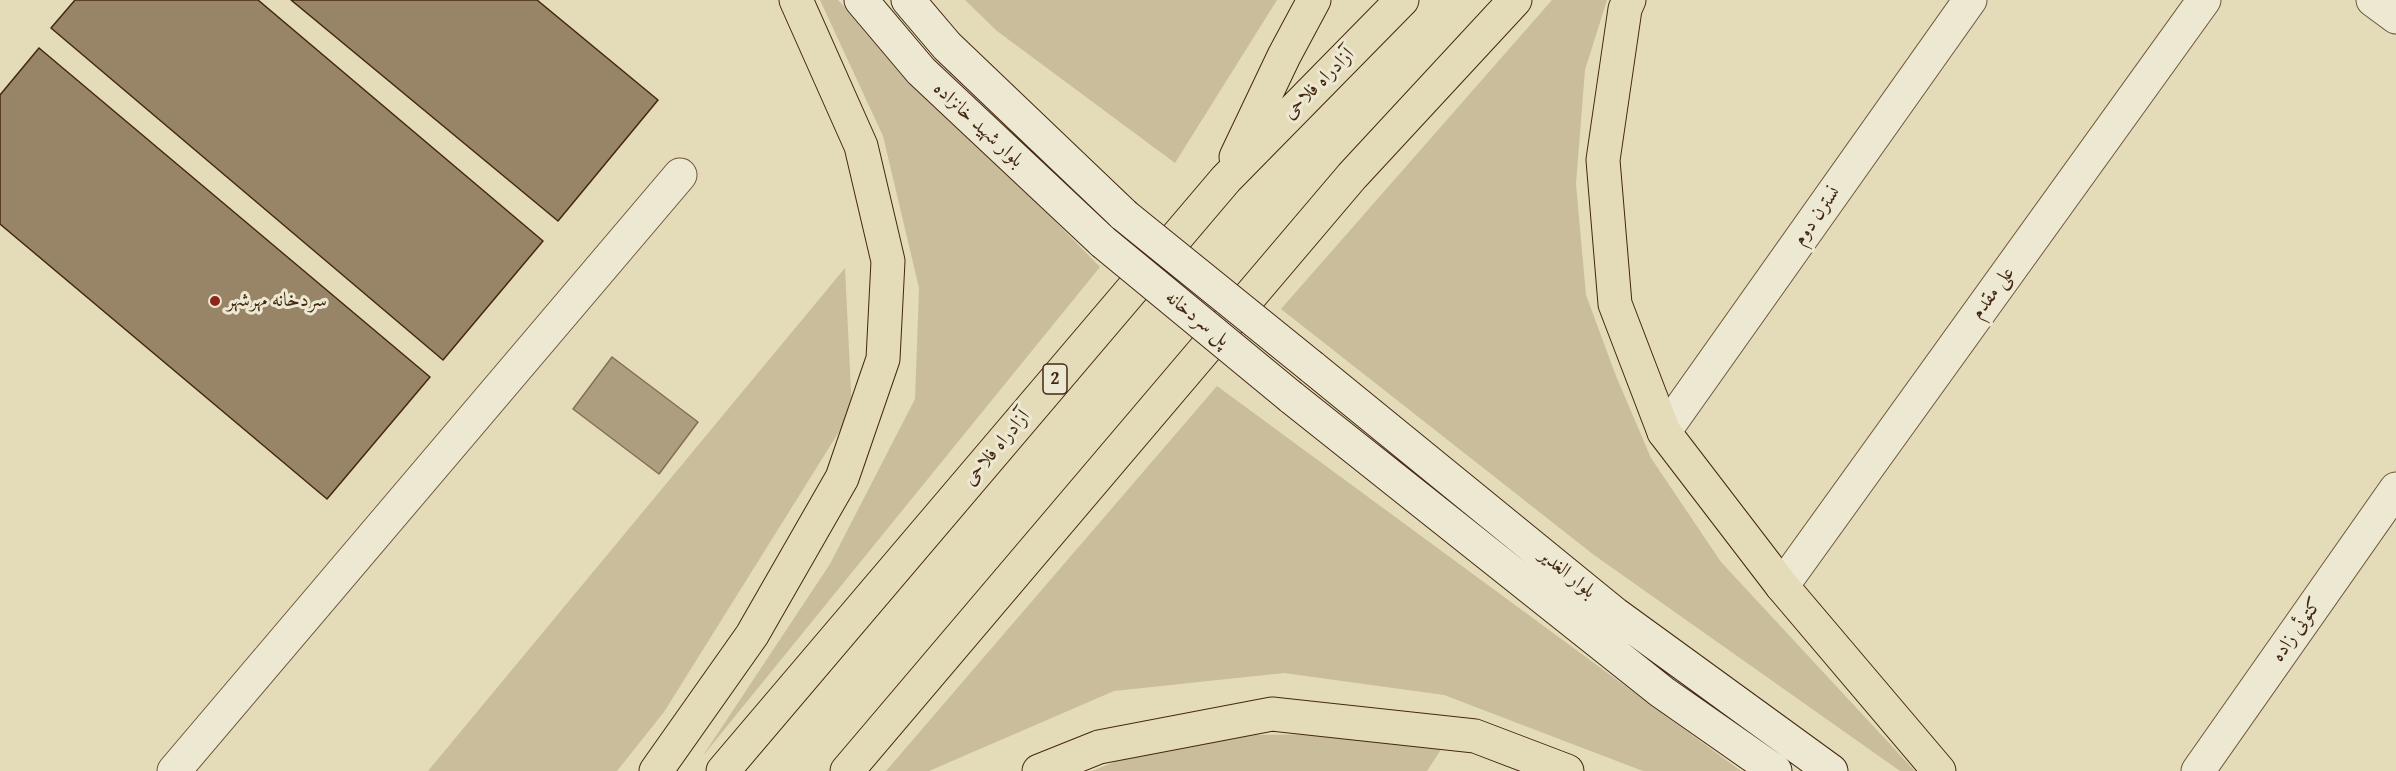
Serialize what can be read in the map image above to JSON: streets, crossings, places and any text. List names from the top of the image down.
{
  "streets": {
    "highway": ["آزادراه فلاحی", "2"],
    "street": [
      "بلوار شهید خانزاده",
      "نسترن دوم",
      "علی مقدم",
      "پل سردخانه",
      "بلوار الغدیر",
      "کتوئی‌ زاده"
    ]
  },
  "crossings": [
    ["بلوار شهید خانزاده", "پل سردخانه"],
    ["پل سردخانه", "بلوار الغدیر"]
  ],
  "places": ["سردخانه مهرشهر"]
}
